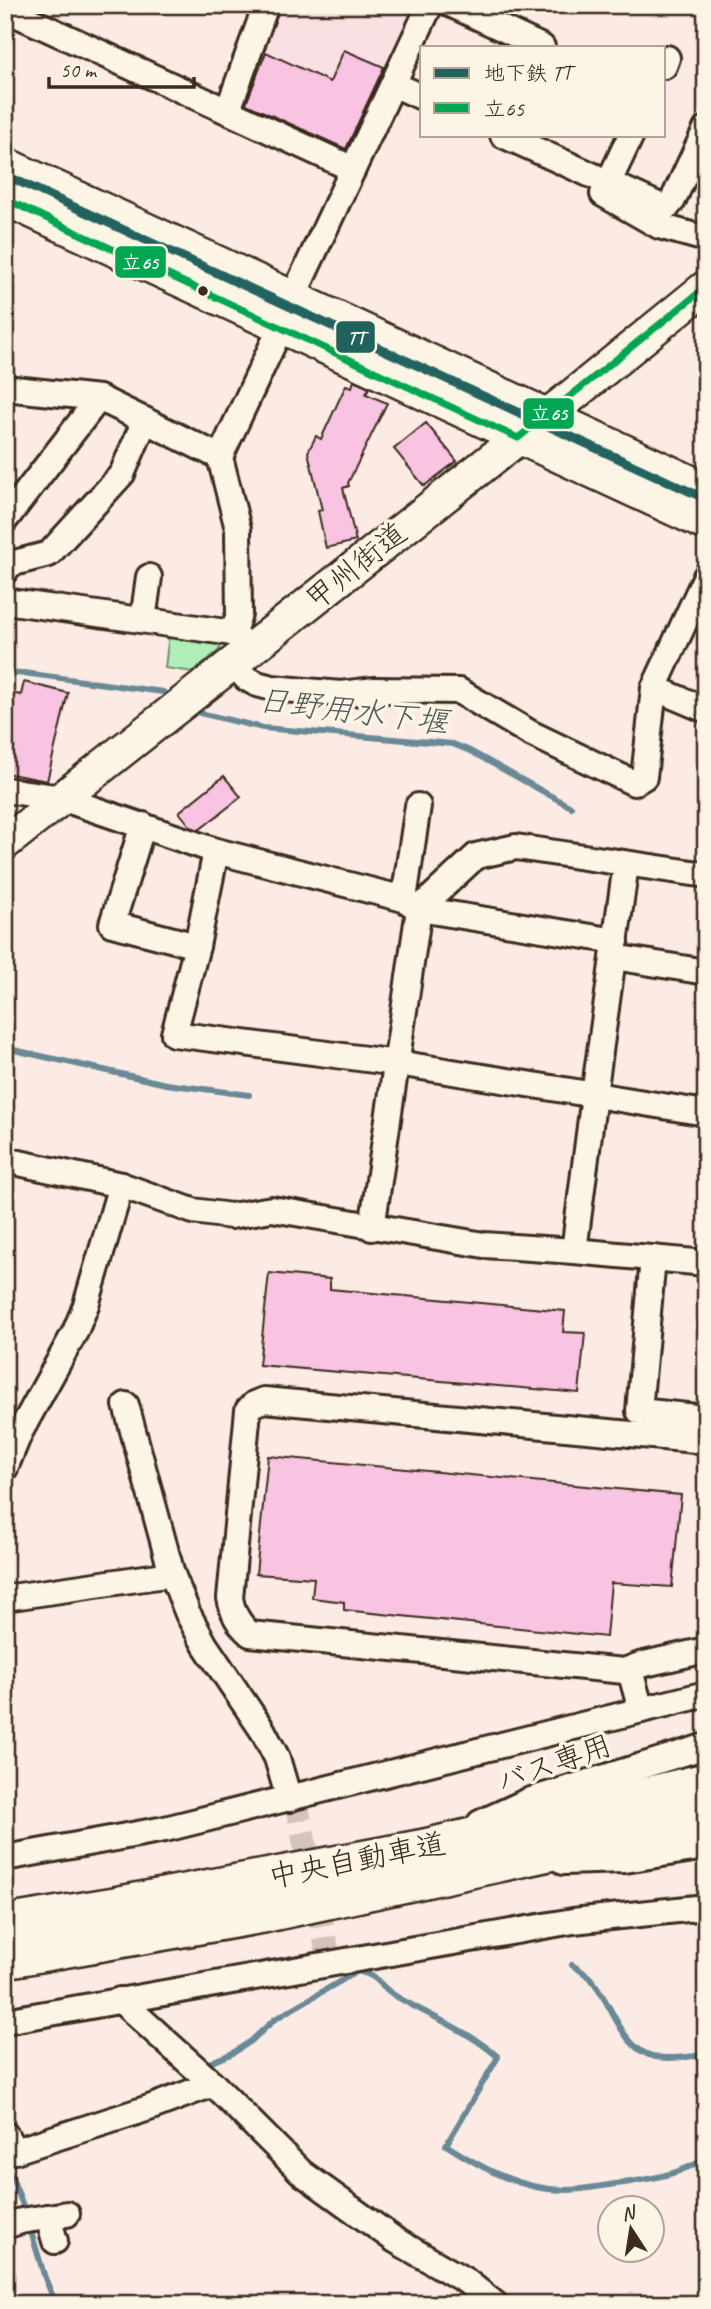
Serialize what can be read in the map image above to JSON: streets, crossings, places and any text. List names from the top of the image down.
{
  "streets": {
    "highway": ["中央自動車道"],
    "main road": ["甲州街道"],
    "street": ["バス専用"]
  },
  "crossings": [
    ["バス専用", "中央自動車道"]
  ],
  "water": ["日野用水下堰"],
  "lines": ["metro line TT", "transit line 立65"],
  "legend": ["地下鉄 TT", "立65"],
  "scale_bar": "50 m",
  "north": "top"
}
